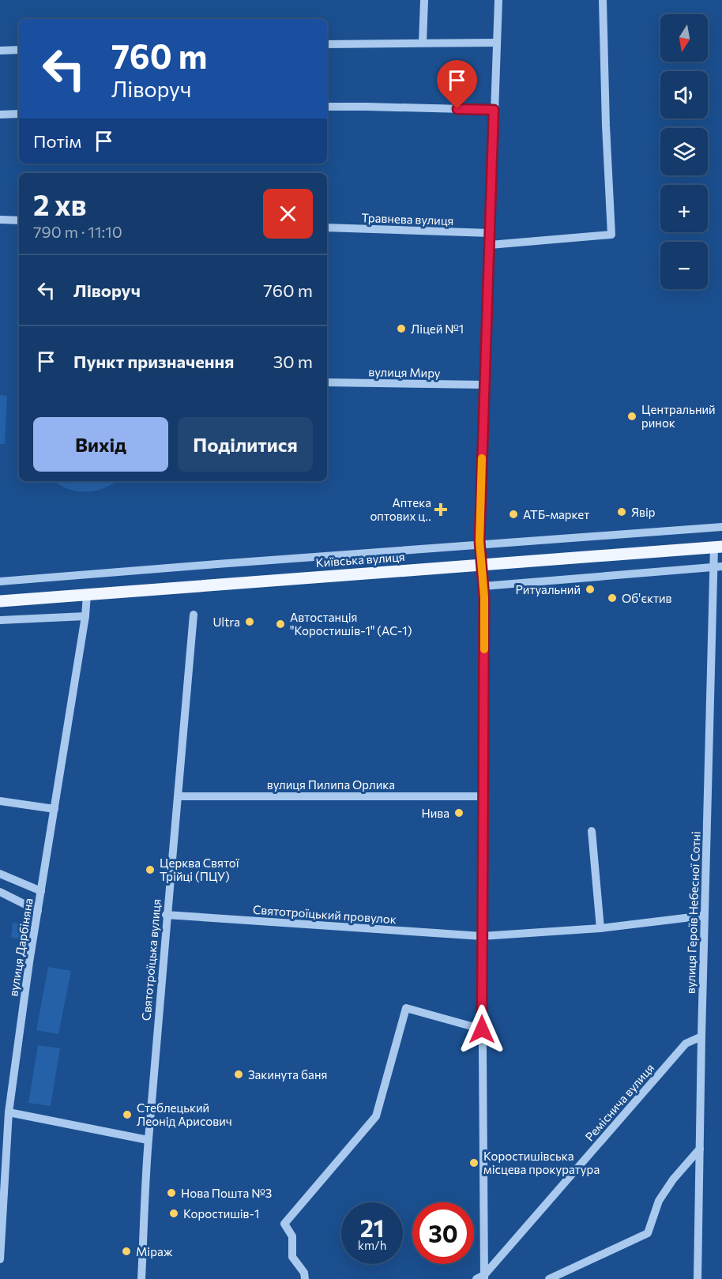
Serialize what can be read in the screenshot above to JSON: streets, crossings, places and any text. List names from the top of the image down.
{
  "streets": {
    "main road": ["Київська вулиця"],
    "street": [
      "Травнева вулиця",
      "вулиця Миру",
      "вулиця Пилипа Орлика",
      "вулиця Героїв Небесної Сотні",
      "Святотроїцький провулок",
      "вулиця Дарбіняна",
      "Святотроїцька вулиця",
      "Реміснича вулиця"
    ]
  },
  "crossings": [
    ["Київська вулиця", "вулиця Героїв Небесної Сотні"],
    ["Київська вулиця", "вулиця Дарбіняна"],
    ["вулиця Пилипа Орлика", "Святотроїцька вулиця"],
    ["вулиця Героїв Небесної Сотні", "Святотроїцький провулок"],
    ["вулиця Героїв Небесної Сотні", "Реміснича вулиця"],
    ["Святотроїцький провулок", "Святотроїцька вулиця"]
  ],
  "places": {
    "other": [
      "Ліцей №1",
      "Центральний ринок",
      "Явір",
      "АТБ-маркет",
      "Ритуальний",
      "Об'єктив",
      "Ultra",
      "Автостанція \"Коростишів-1\" (АС-1)",
      "Нива",
      "Церква Святої Трійці (ПЦУ)",
      "Закинута баня",
      "Стеблецький Леонід Арисович",
      "Коростишівська місцева прокуратура",
      "Нова Пошта №3",
      "Коростишів-1",
      "Міраж"
    ],
    "health": ["Аптека оптових ц‥"]
  },
  "north": "bottom",
  "page": {
    "map_buttons": ["+", "−"],
    "turn": ["760 m", "Ліворуч"],
    "then": "Потім",
    "heading": ["2 хв", "790 m · 11:10"],
    "list": [
      {
        "name": "Ліворуч",
        "value": "760 m"
      },
      {
        "name": "Пункт призначення",
        "value": "30 m"
      }
    ],
    "buttons": ["Вихід", "Поділитися"],
    "speed": "21 km/h",
    "limit": "30"
  }
}
